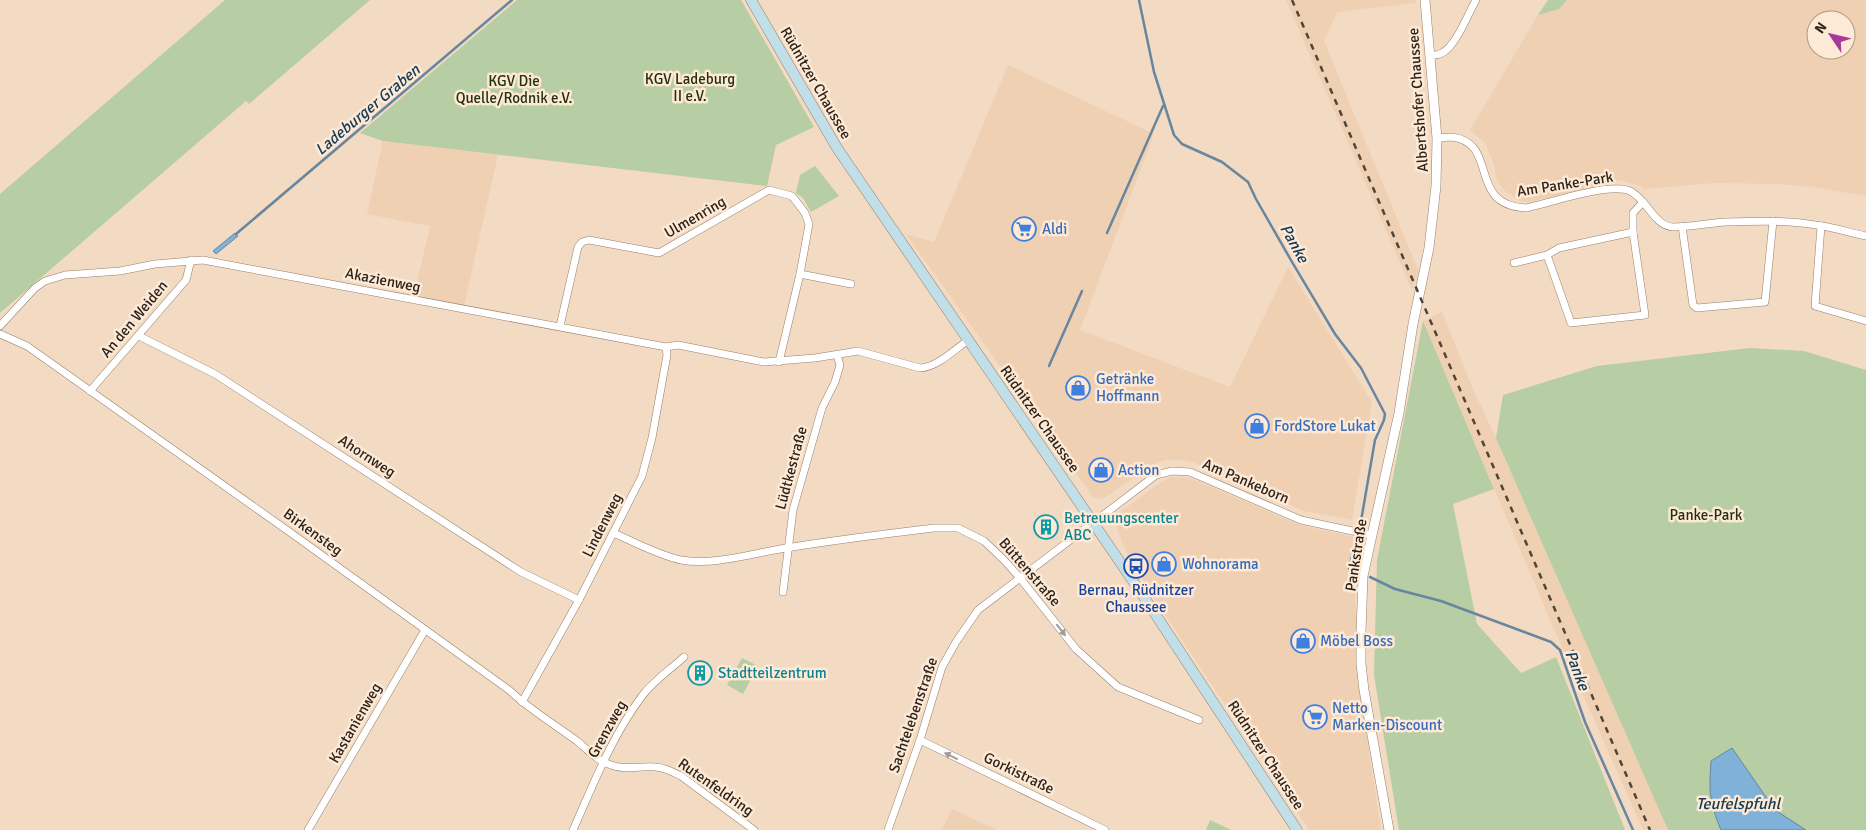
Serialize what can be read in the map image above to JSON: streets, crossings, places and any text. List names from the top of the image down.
{
  "streets": {
    "main road": ["Rüdnitzer Chaussee"],
    "street": [
      "Albertshofer Chaussee",
      "Am Panke-Park",
      "Ulmenring",
      "Akazienweg",
      "An den Weiden",
      "Ahornweg",
      "Lüdtkestraße",
      "Am Pankeborn",
      "Lindenweg",
      "Birkensteg",
      "Pankstraße",
      "Büttenstraße",
      "Sachtelebenstraße",
      "Kastanienweg",
      "Grenzweg",
      "Gorkistraße",
      "Rutenfeldring"
    ]
  },
  "crossings": [
    ["Rüdnitzer Chaussee", "Akazienweg"],
    ["Rüdnitzer Chaussee", "Am Pankeborn"],
    ["Rüdnitzer Chaussee", "Sachtelebenstraße"],
    ["Albertshofer Chaussee", "Am Panke-Park"],
    ["Albertshofer Chaussee", "Pankstraße"],
    ["Ulmenring", "Akazienweg"],
    ["Akazienweg", "An den Weiden"],
    ["Akazienweg", "Lüdtkestraße"],
    ["Akazienweg", "Lindenweg"],
    ["An den Weiden", "Ahornweg"],
    ["An den Weiden", "Birkensteg"],
    ["Ahornweg", "Lindenweg"],
    ["Lüdtkestraße", "Büttenstraße"],
    ["Am Pankeborn", "Pankstraße"],
    ["Am Pankeborn", "Sachtelebenstraße"],
    ["Lindenweg", "Birkensteg"],
    ["Lindenweg", "Büttenstraße"],
    ["Birkensteg", "Kastanienweg"],
    ["Birkensteg", "Grenzweg"],
    ["Birkensteg", "Rutenfeldring"],
    ["Büttenstraße", "Sachtelebenstraße"],
    ["Sachtelebenstraße", "Gorkistraße"],
    ["Grenzweg", "Rutenfeldring"]
  ],
  "one_way": ["Gorkistraße"],
  "water": ["Ladeburger Graben", "Panke", "Teufelspfuhl"],
  "parks": ["KGV Ladeburg II e.V.", "KGV Die Quelle/Rodnik e.V.", "Panke-Park"],
  "places": {
    "supermarket": ["Aldi", "Netto Marken-Discount"],
    "shop": [
      "Getränke Hoffmann",
      "FordStore Lukat",
      "Action",
      "Wohnorama",
      "Möbel Boss"
    ],
    "building": ["Betreuungscenter ABC", "Stadtteilzentrum"],
    "bus stop": ["Bernau, Rüdnitzer Chaussee"]
  },
  "north": "top left"
}
